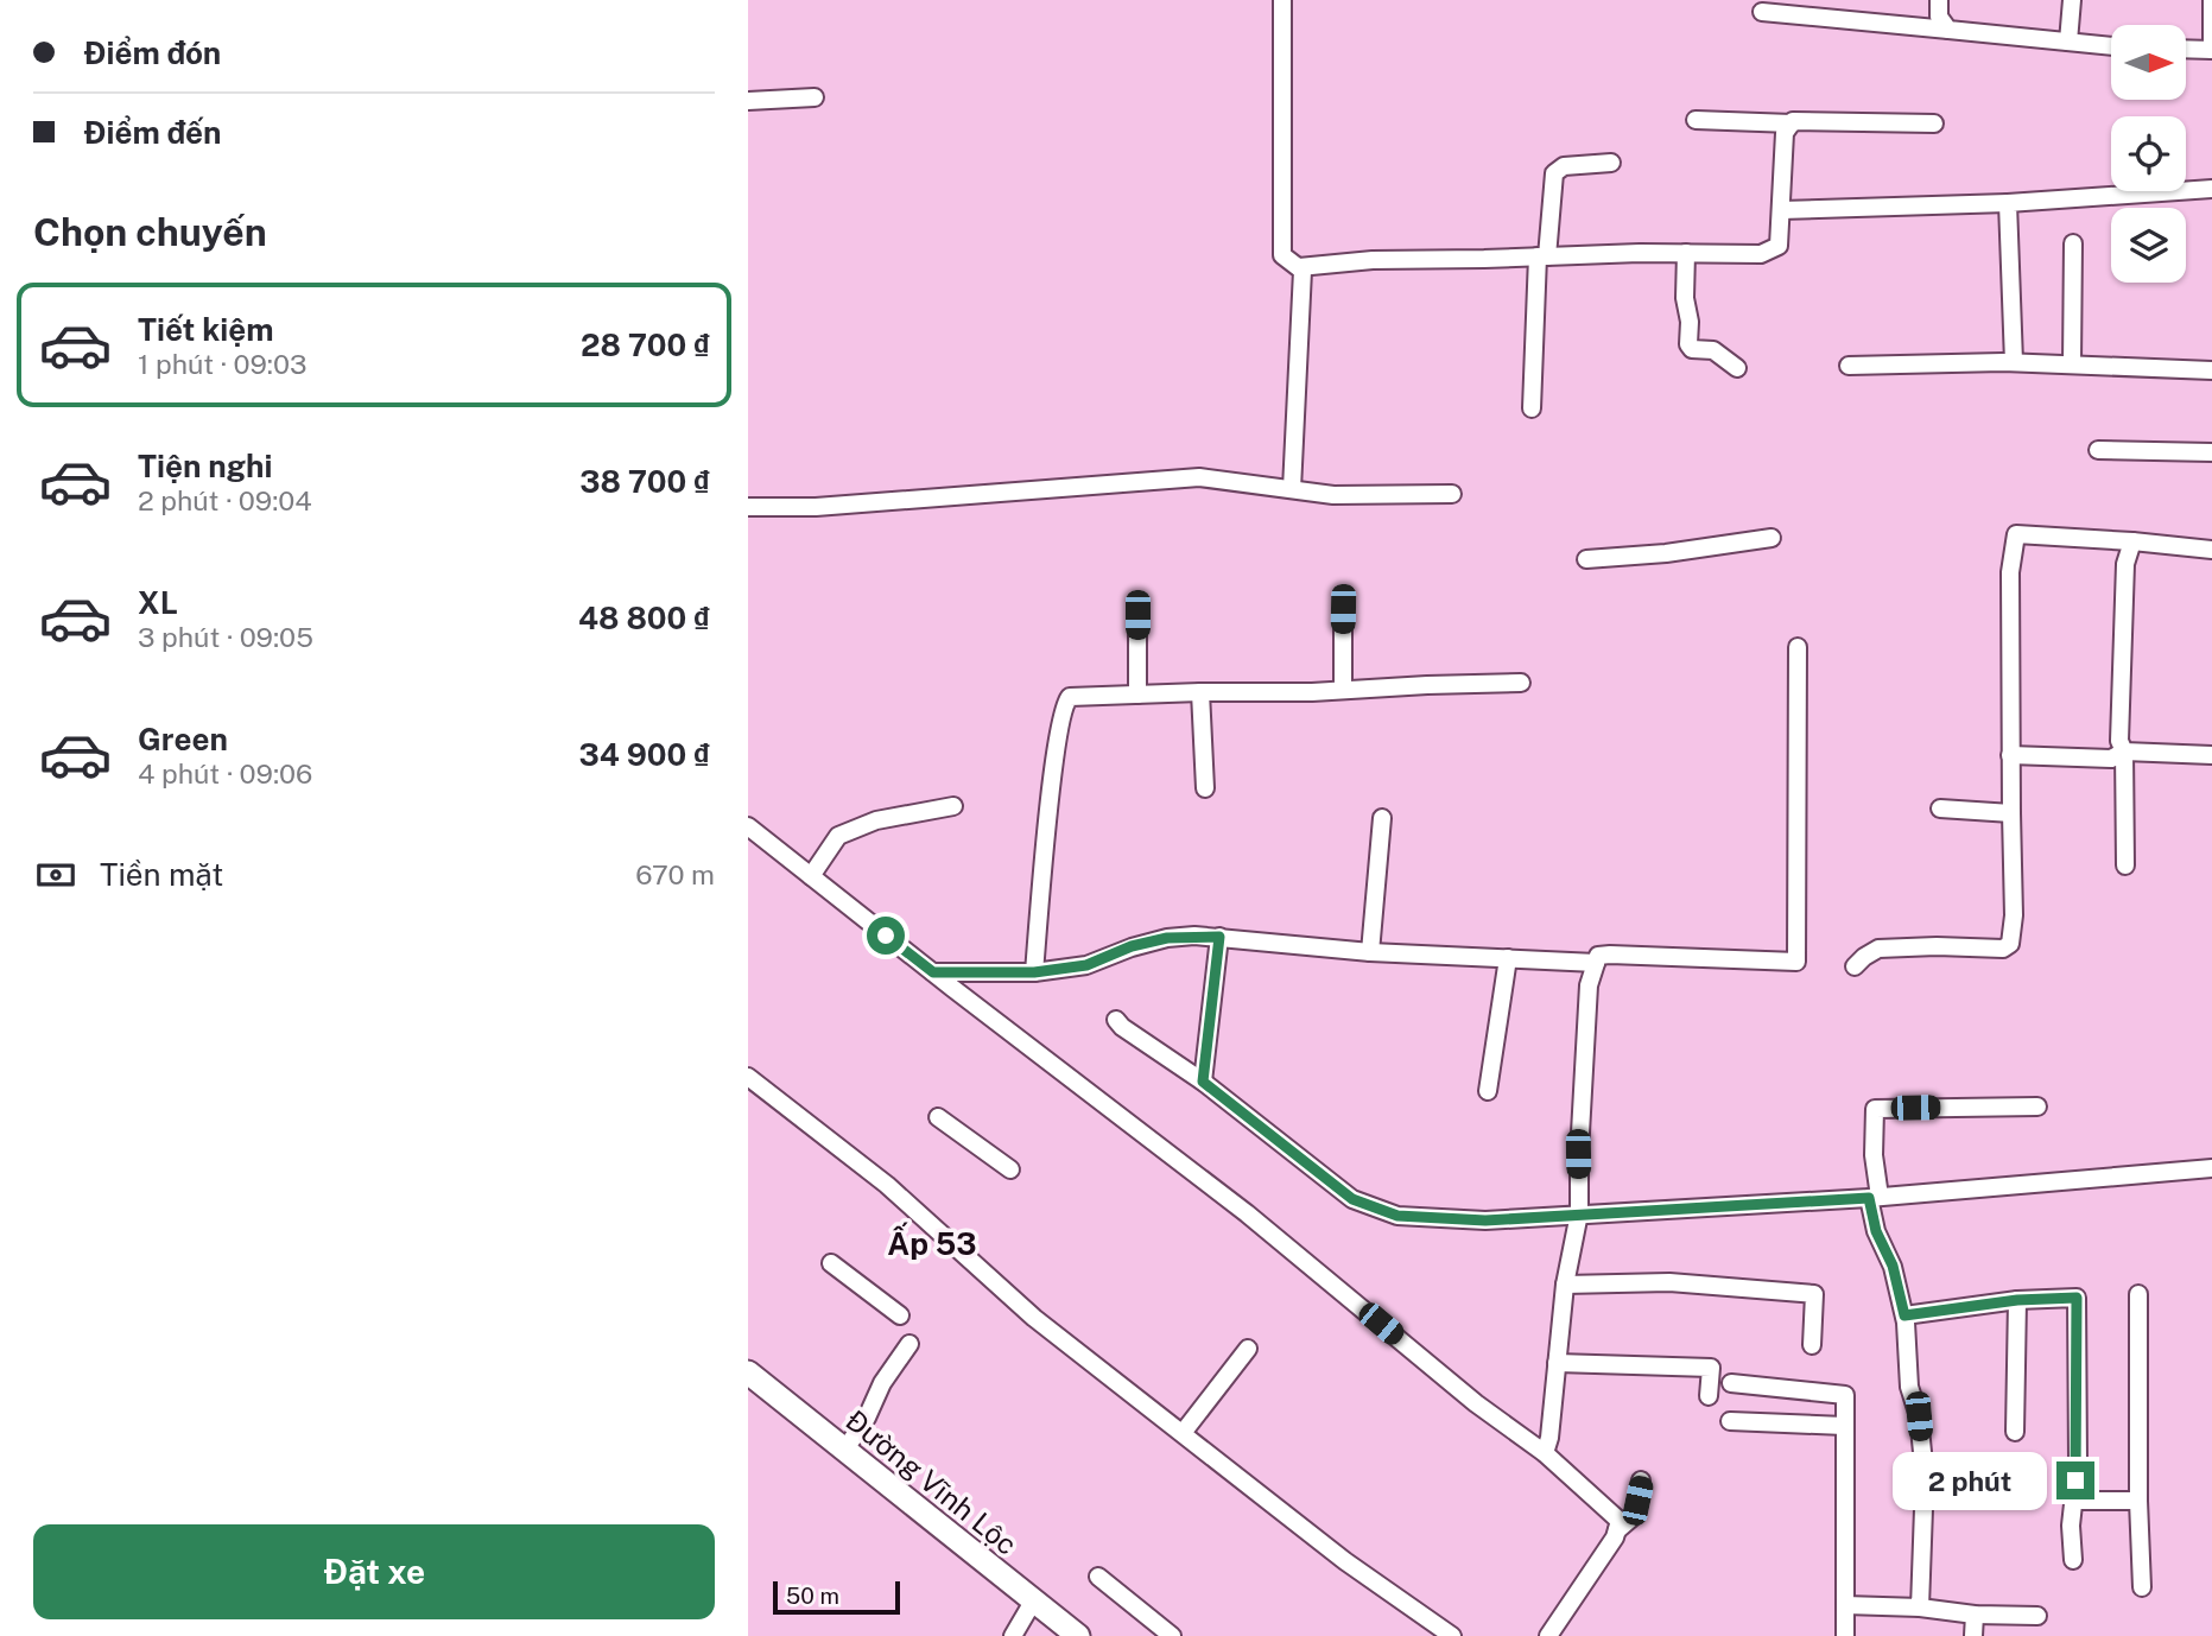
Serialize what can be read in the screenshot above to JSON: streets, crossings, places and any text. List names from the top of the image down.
{
  "streets": {
    "main road": ["Đường Vĩnh Lộc"]
  },
  "districts": ["Ấp 53"],
  "scale_bar": "50 m",
  "north": "right",
  "page": {
    "banner": ["Điểm đón", "Điểm đến"],
    "heading": "Chọn chuyến",
    "list": [
      {
        "name": "Tiết kiệm",
        "note": "1 phút · 09:03",
        "value": "28 700 ₫"
      },
      {
        "name": "Tiện nghi",
        "note": "2 phút · 09:04",
        "value": "38 700 ₫"
      },
      {
        "name": "XL",
        "note": "3 phút · 09:05",
        "value": "48 800 ₫"
      },
      {
        "name": "Green",
        "note": "4 phút · 09:06",
        "value": "34 900 ₫"
      }
    ],
    "pay": ["Tiền mặt", "670 m"],
    "bubble": "2 phút",
    "buttons": "Đặt xe",
    "scale": "50 m"
  }
}
